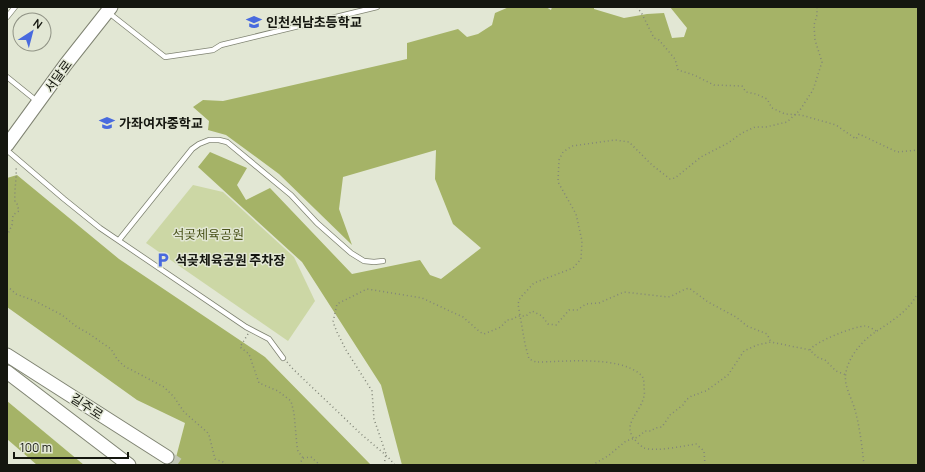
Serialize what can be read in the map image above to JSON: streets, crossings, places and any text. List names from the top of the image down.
{
  "streets": {
    "main road": ["서달로", "길주로"]
  },
  "parks": ["석곶체육공원"],
  "places": {
    "school or university": ["인천석남초등학교", "가좌여자중학교"],
    "parking": ["석곶체육공원 주차장"]
  },
  "scale_bar": "100 m",
  "north": "top right"
}
